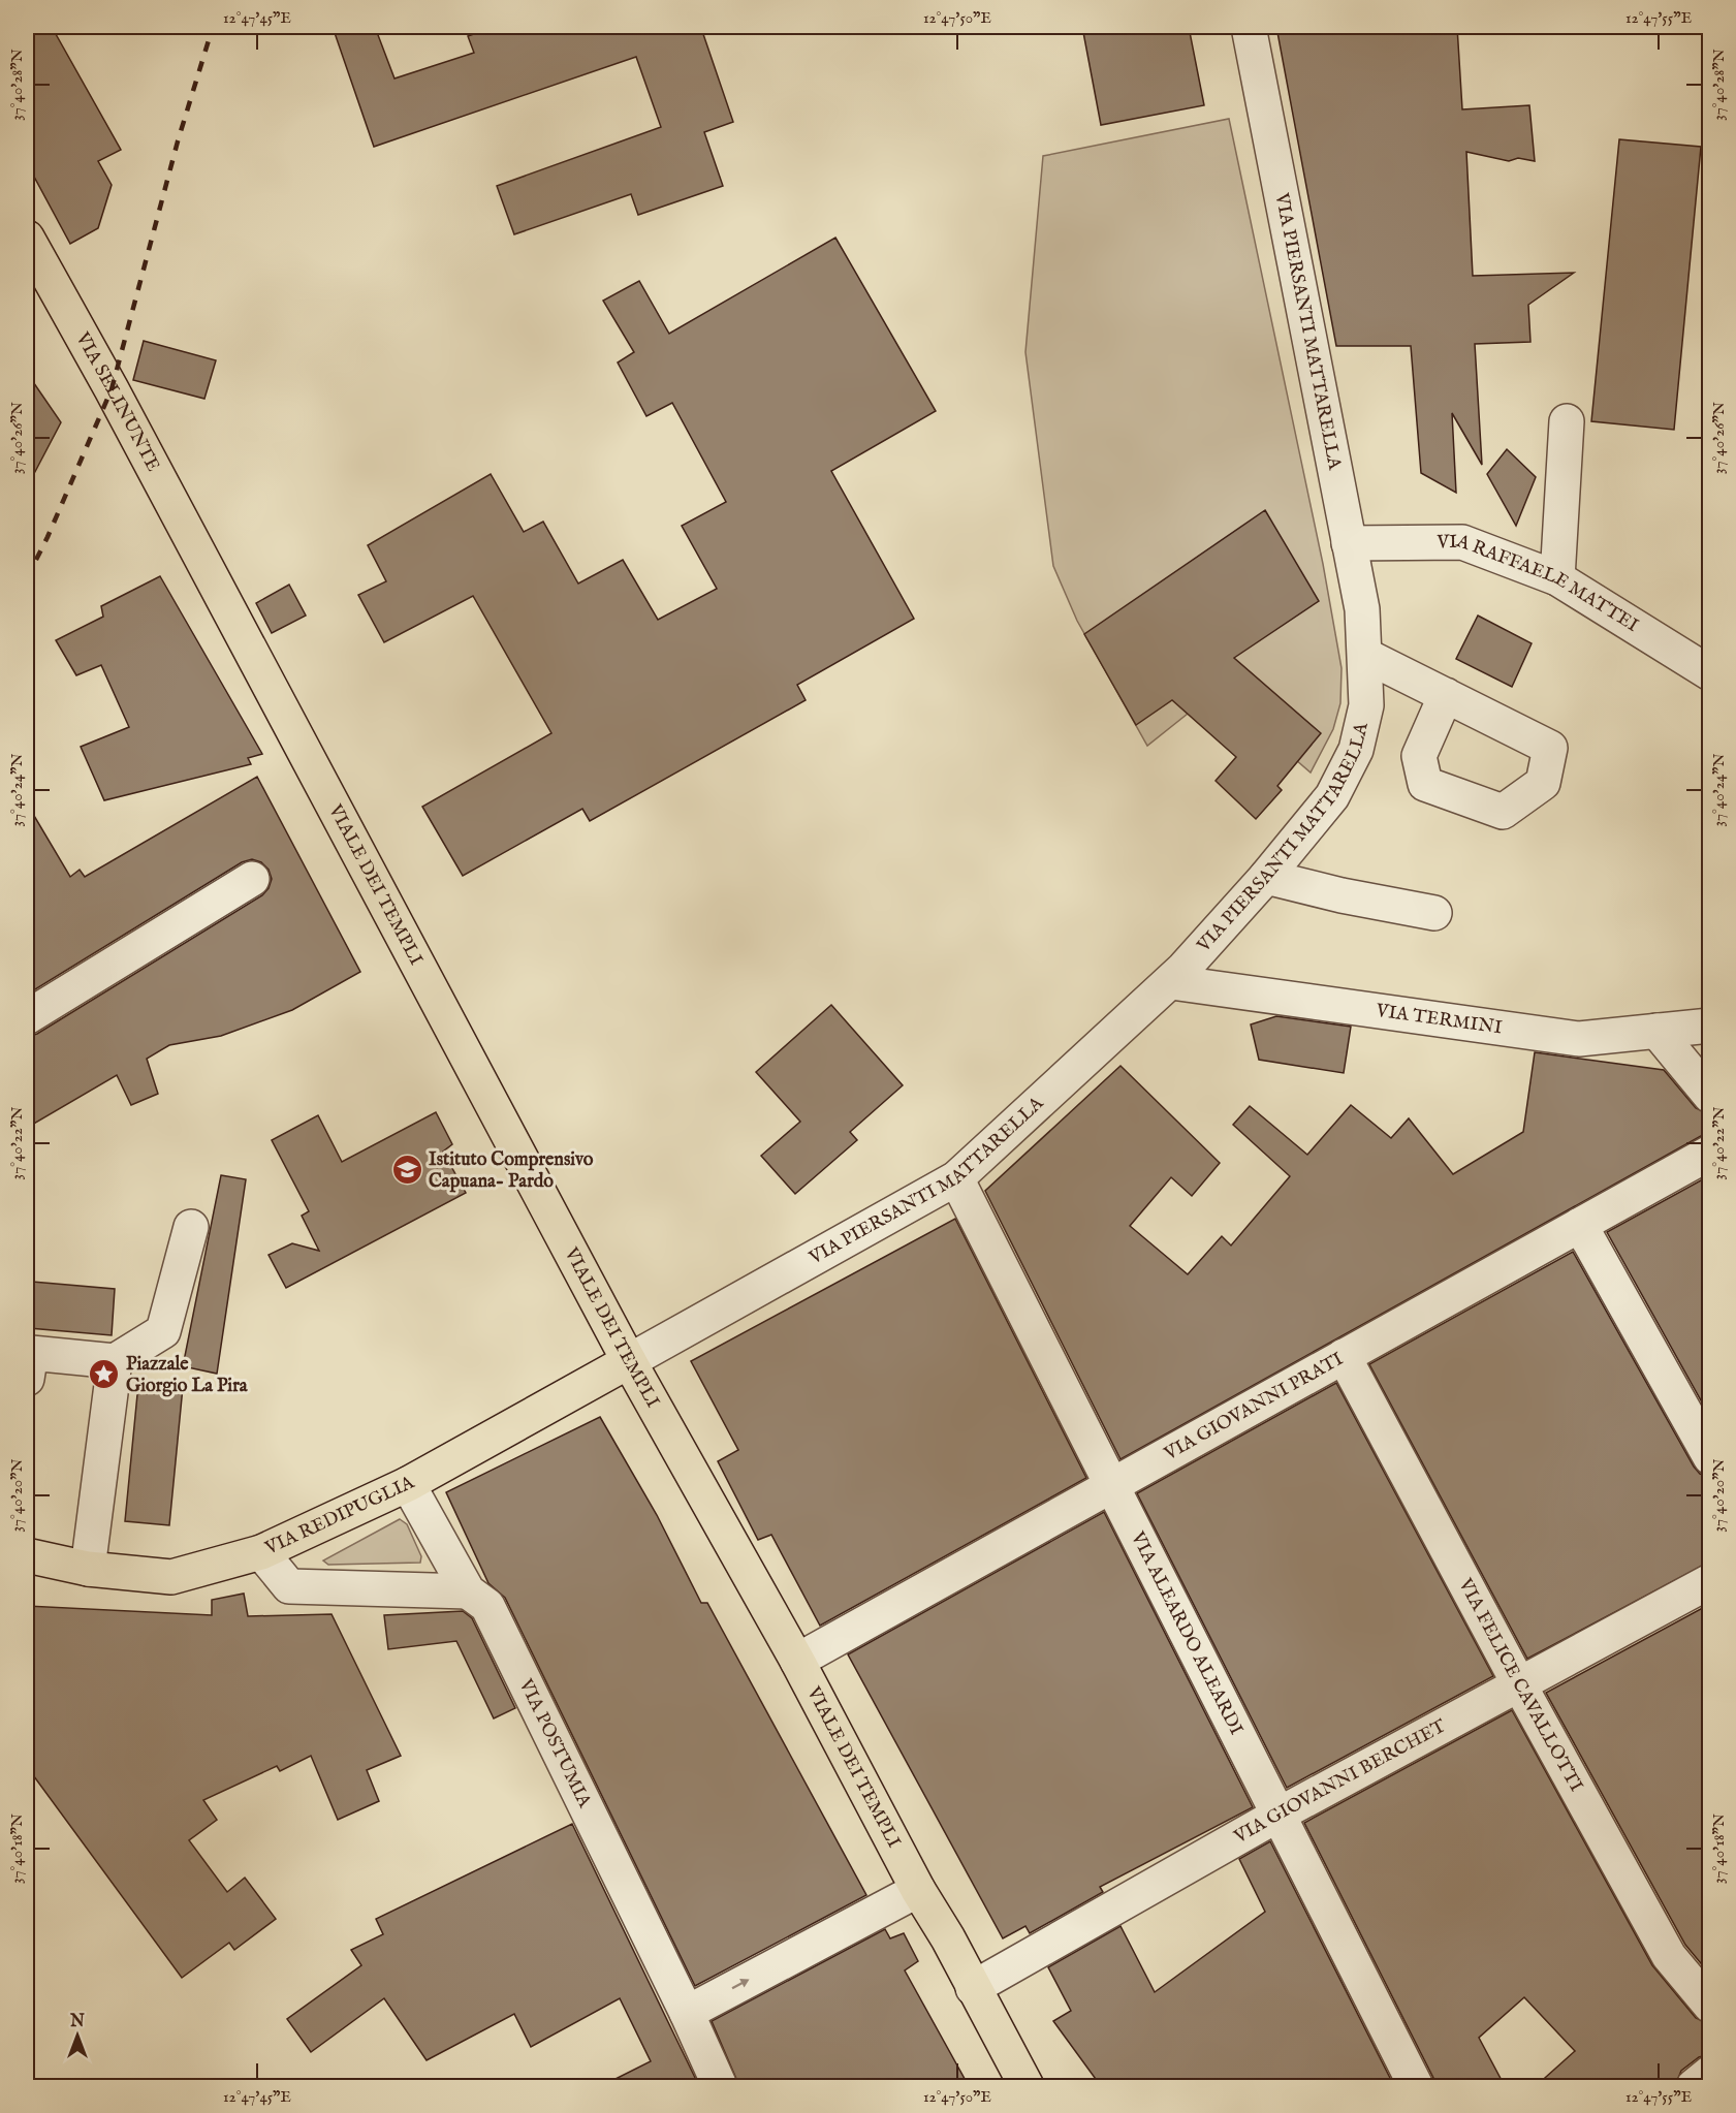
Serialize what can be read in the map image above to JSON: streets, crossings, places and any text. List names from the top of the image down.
{
  "streets": {
    "main road": ["VIA SELINUNTE", "VIALE DEI TEMPLI", "VIA REDIPUGLIA"],
    "street": [
      "VIA PIERSANTI MATTARELLA",
      "VIA RAFFAELE MATTEI",
      "VIA TERMINI",
      "VIA GIOVANNI PRATI",
      "VIA ALEARDO ALEARDI",
      "VIA FELICE CAVALLOTTI",
      "VIA POSTUMIA",
      "VIA GIOVANNI BERCHET"
    ]
  },
  "crossings": [
    ["VIA PIERSANTI MATTARELLA", "VIA RAFFAELE MATTEI"],
    ["VIA PIERSANTI MATTARELLA", "VIALE DEI TEMPLI"],
    ["VIA PIERSANTI MATTARELLA", "VIA TERMINI"],
    ["VIA PIERSANTI MATTARELLA", "VIA REDIPUGLIA"],
    ["VIA PIERSANTI MATTARELLA", "VIA ALEARDO ALEARDI"],
    ["VIA SELINUNTE", "VIALE DEI TEMPLI"],
    ["VIALE DEI TEMPLI", "VIA GIOVANNI PRATI"],
    ["VIALE DEI TEMPLI", "VIA REDIPUGLIA"],
    ["VIALE DEI TEMPLI", "VIA GIOVANNI BERCHET"],
    ["VIA GIOVANNI PRATI", "VIA ALEARDO ALEARDI"],
    ["VIA GIOVANNI PRATI", "VIA FELICE CAVALLOTTI"],
    ["VIA REDIPUGLIA", "VIA POSTUMIA"],
    ["VIA ALEARDO ALEARDI", "VIA GIOVANNI BERCHET"],
    ["VIA FELICE CAVALLOTTI", "VIA GIOVANNI BERCHET"]
  ],
  "places": {
    "school or university": ["Istituto Comprensivo Capuana- Pardo"],
    "place": ["Piazzale Giorgio La Pira"]
  },
  "north": "top",
  "coordinates": [
    "12°47'45\"E",
    "12°47'50\"E",
    "12°47'55\"E",
    "37°40'28\"N",
    "37°40'26\"N",
    "37°40'24\"N",
    "37°40'22\"N",
    "37°40'20\"N",
    "37°40'18\"N"
  ]
}
